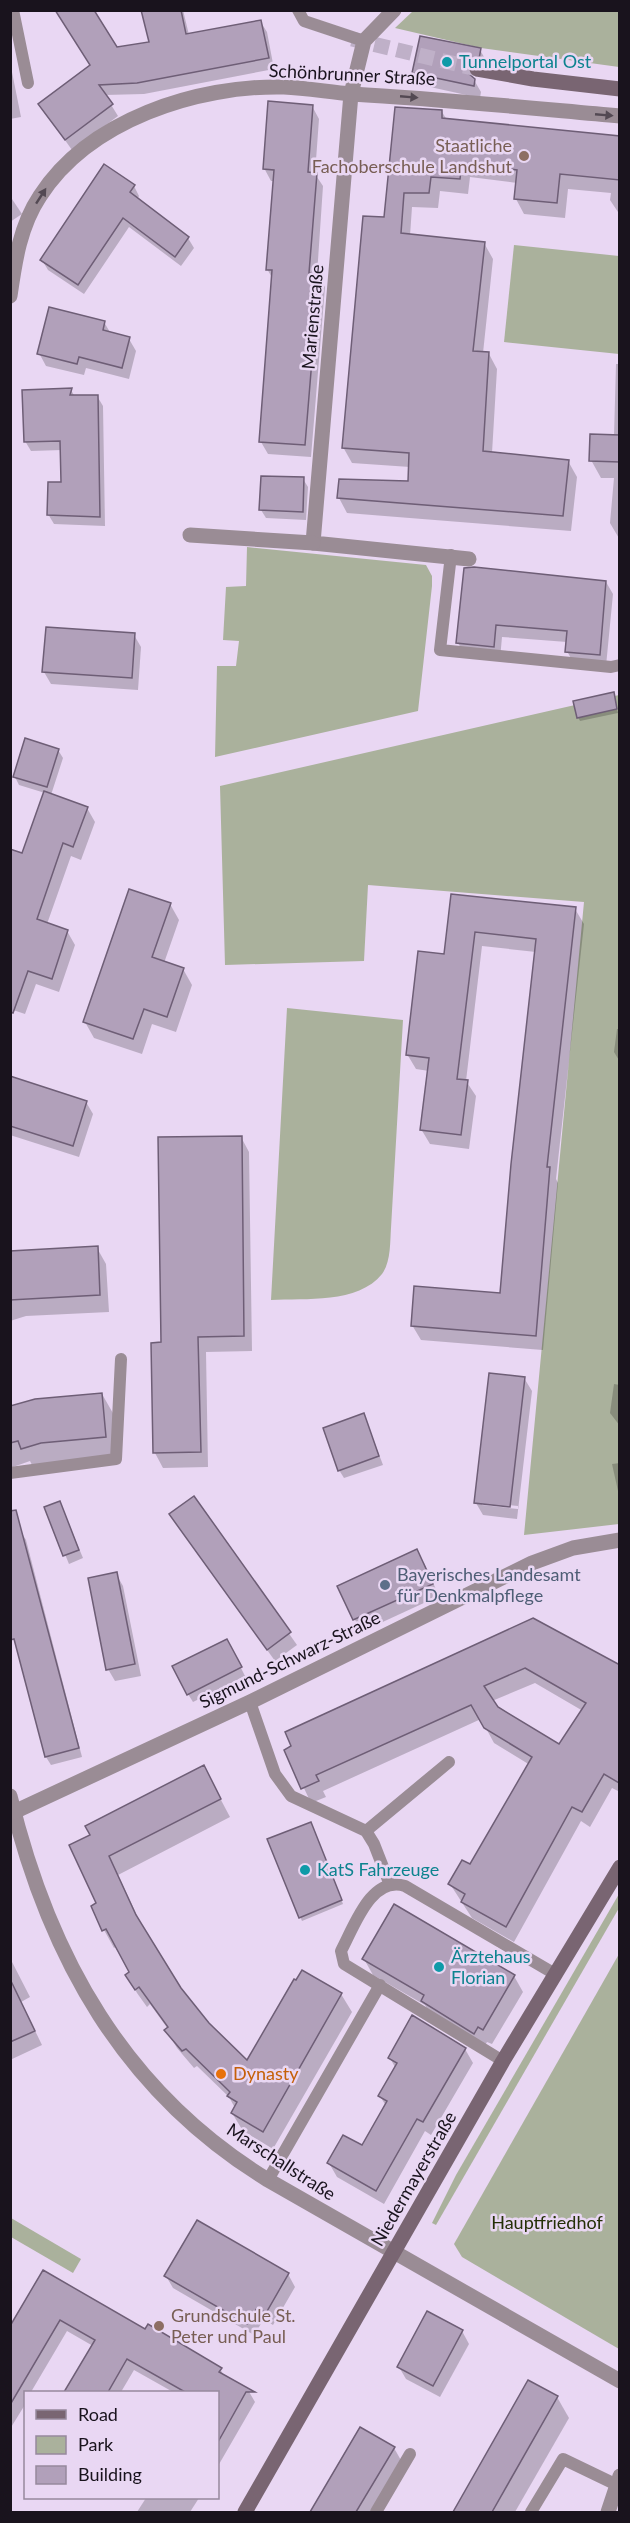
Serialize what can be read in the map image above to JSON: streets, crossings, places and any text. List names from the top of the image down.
{
  "streets": {
    "main road": ["Niedermayerstraße"],
    "street": [
      "Schönbrunner Straße",
      "Marienstraße",
      "Sigmund-Schwarz-Straße",
      "Marschallstraße"
    ]
  },
  "crossings": [
    ["Schönbrunner Straße", "Marienstraße"],
    ["Sigmund-Schwarz-Straße", "Marschallstraße"],
    ["Marschallstraße", "Niedermayerstraße"]
  ],
  "one_way": ["Schönbrunner Straße"],
  "parks": ["Hauptfriedhof"],
  "places": [
    "Tunnelportal Ost",
    "Staatliche Fachoberschule Landshut",
    "Bayerisches Landesamt für Denkmalpflege",
    "KatS Fahrzeuge",
    "Ärztehaus Florian",
    "Dynasty",
    "Grundschule St. Peter und Paul"
  ],
  "legend": ["Road", "Park", "Building"]
}
